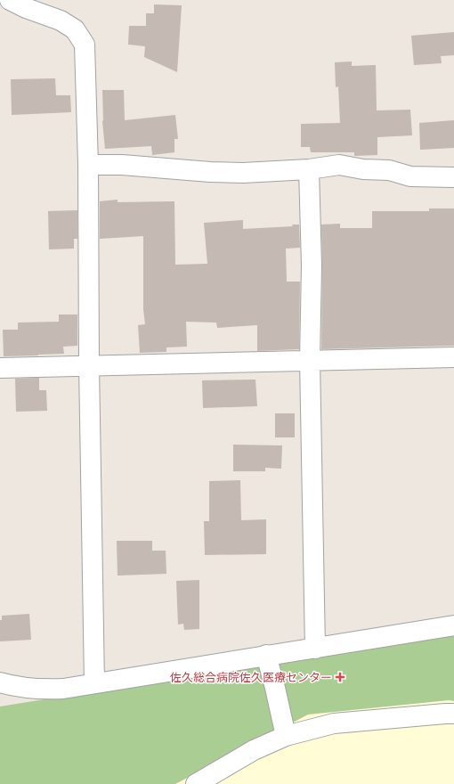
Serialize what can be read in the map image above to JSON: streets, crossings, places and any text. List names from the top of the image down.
{
  "places": {
    "health": ["佐久総合病院佐久医療センター"]
  }
}
